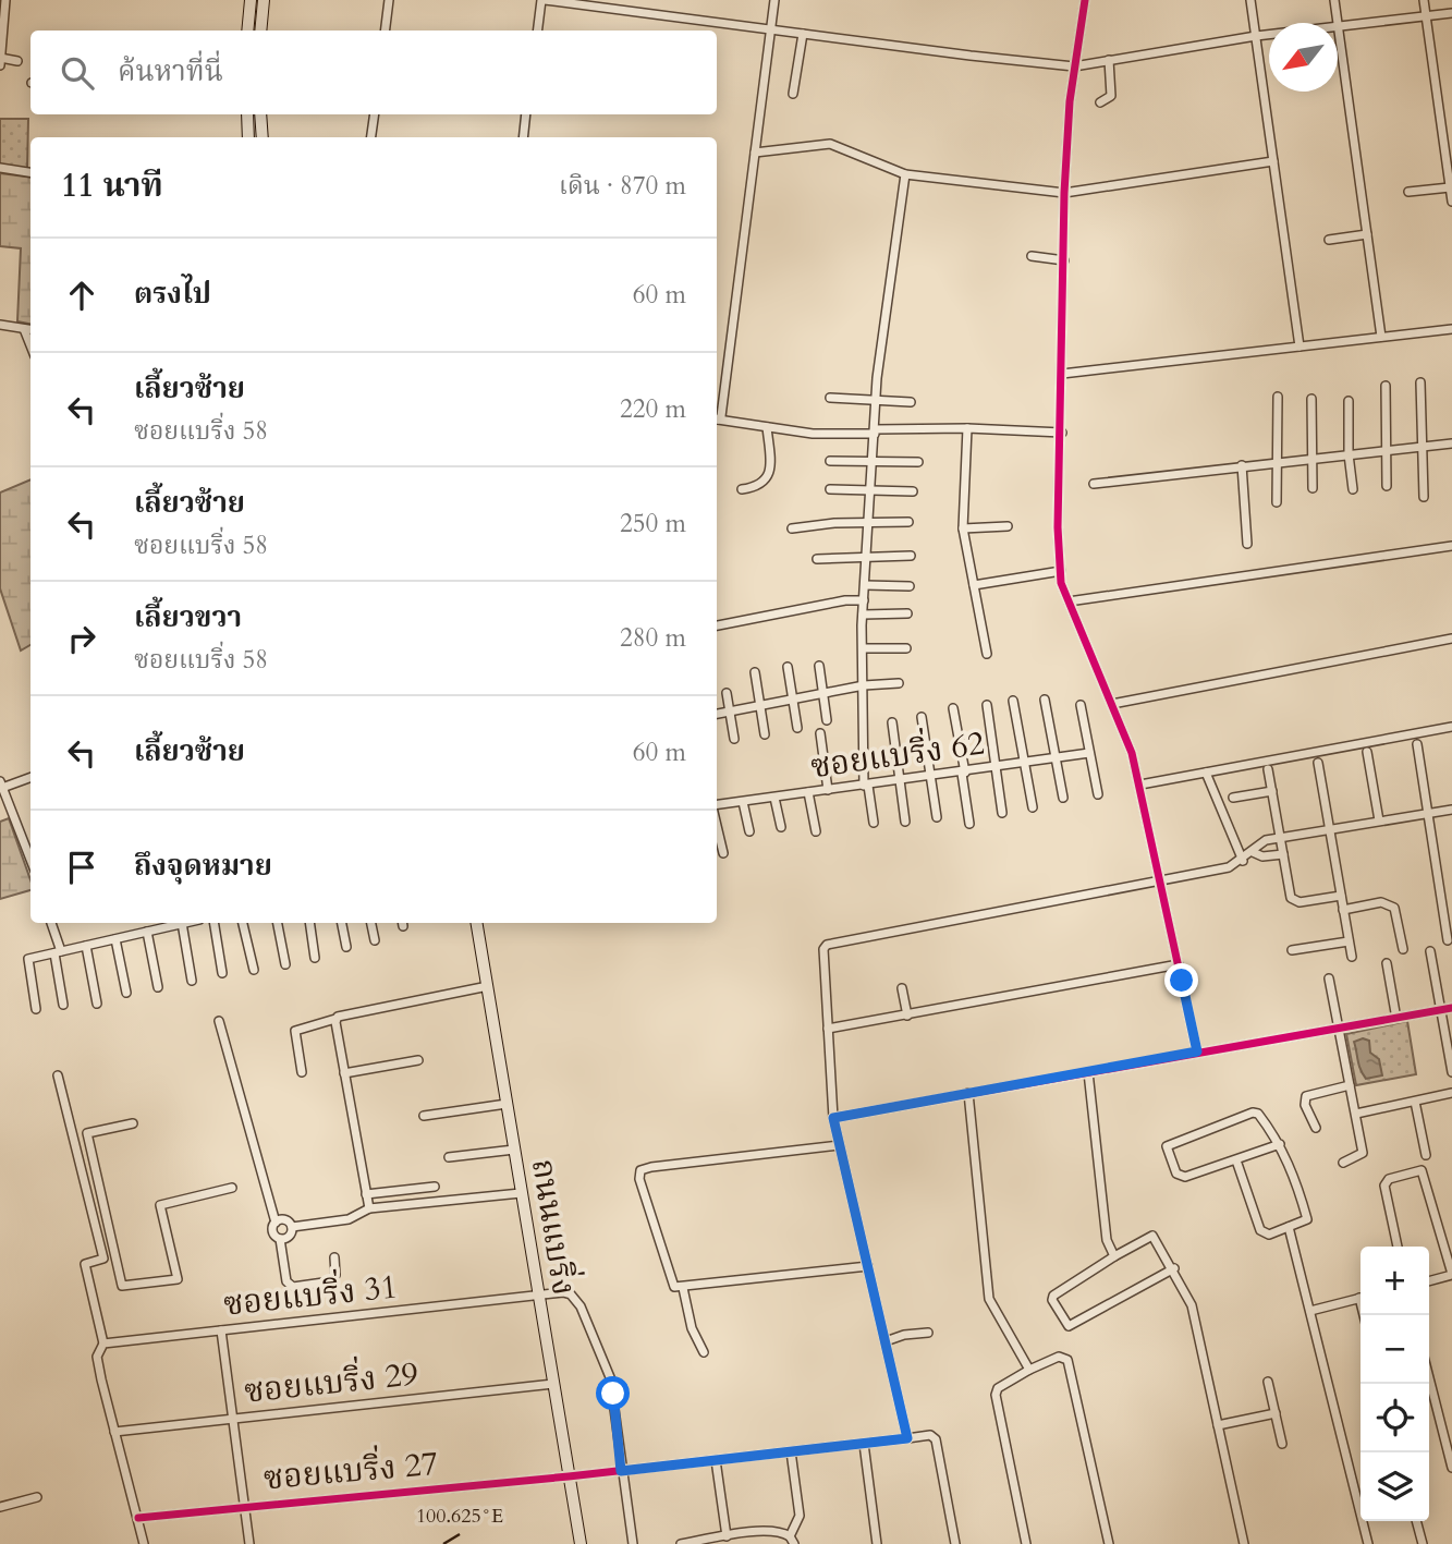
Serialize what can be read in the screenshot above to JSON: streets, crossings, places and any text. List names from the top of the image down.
{
  "streets": {
    "main road": ["ถนนแบริ่ง"],
    "street": [
      "ซอยแบริ่ง 62",
      "ซอยแบริ่ง 31",
      "ซอยแบริ่ง 29",
      "ซอยแบริ่ง 27"
    ]
  },
  "crossings": [
    ["ถนนแบริ่ง", "ซอยแบริ่ง 31"],
    ["ถนนแบริ่ง", "ซอยแบริ่ง 29"],
    ["ถนนแบริ่ง", "ซอยแบริ่ง 27"],
    ["ซอยแบริ่ง 31", "ซอยแบริ่ง 27"]
  ],
  "north": "bottom left",
  "page": {
    "search": "ค้นหาที่นี่",
    "heading": ["11 นาที", "เดิน · 870 m"],
    "list": [
      ["ตรงไป", "60 m"],
      ["เลี้ยวซ้าย", "ซอยแบริ่ง 58", "220 m"],
      ["เลี้ยวซ้าย", "ซอยแบริ่ง 58", "250 m"],
      ["เลี้ยวขวา", "ซอยแบริ่ง 58", "280 m"],
      ["เลี้ยวซ้าย", "60 m"],
      "ถึงจุดหมาย"
    ],
    "map_buttons": ["+", "−"]
  },
  "coordinates": ["100.625°E"]
}
